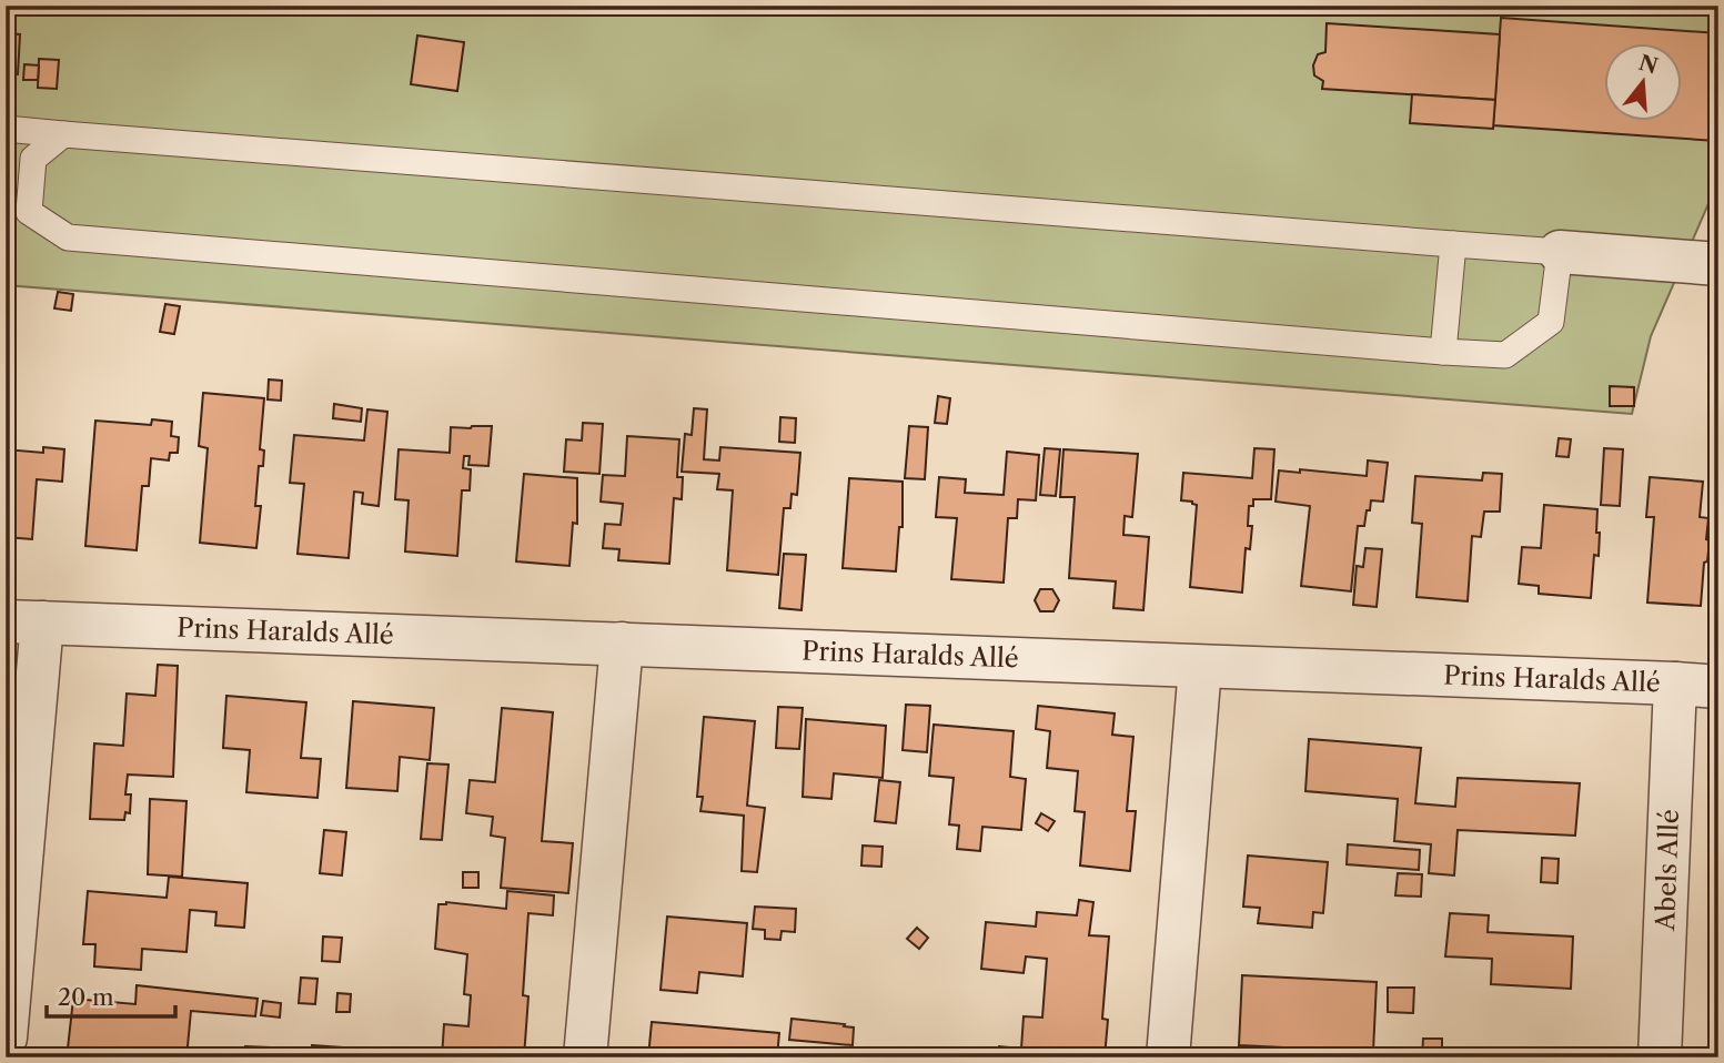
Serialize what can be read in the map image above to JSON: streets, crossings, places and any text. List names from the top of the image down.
{
  "streets": {
    "street": ["Prins Haralds Allé", "Abels Allé"]
  },
  "crossings": [
    ["Prins Haralds Allé", "Abels Allé"]
  ],
  "scale_bar": "20 m",
  "north": "top"
}
